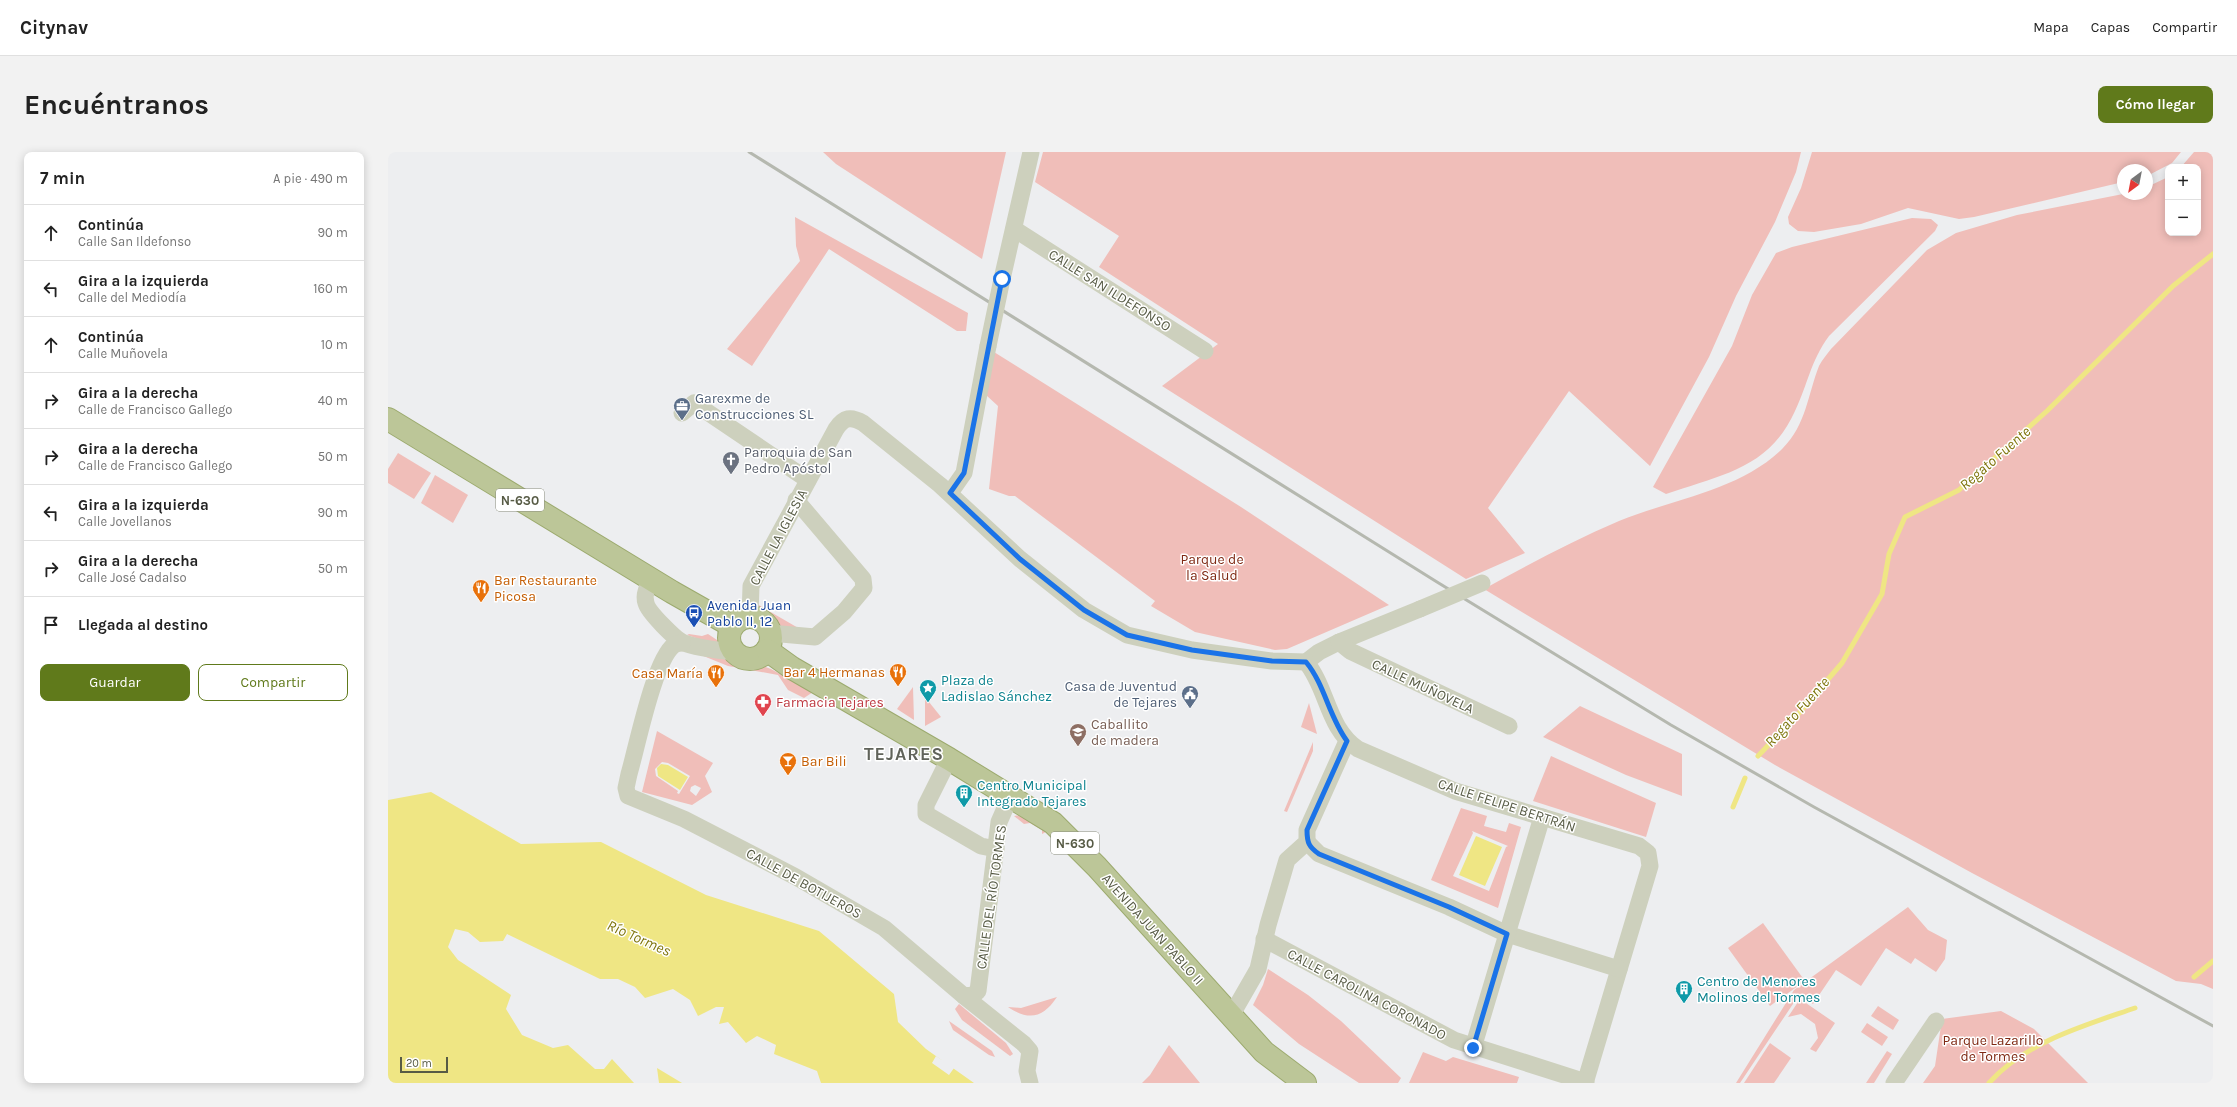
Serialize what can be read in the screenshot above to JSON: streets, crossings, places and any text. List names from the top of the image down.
{
  "streets": {
    "highway": ["N-630", "AVENIDA JUAN PABLO II"],
    "street": [
      "CALLE SAN ILDEFONSO",
      "CALLE LA IGLESIA",
      "CALLE MUÑOVELA",
      "CALLE FELIPE BERTRÁN",
      "CALLE DE BOTIJEROS",
      "CALLE DEL RÍO TORMES",
      "CALLE CAROLINA CORONADO"
    ]
  },
  "crossings": [
    ["N-630", "AVENIDA JUAN PABLO II"],
    ["CALLE LA IGLESIA", "AVENIDA JUAN PABLO II"],
    ["CALLE DE BOTIJEROS", "CALLE DEL RÍO TORMES"],
    ["CALLE DEL RÍO TORMES", "AVENIDA JUAN PABLO II"]
  ],
  "districts": ["TEJARES"],
  "water": ["Regato Fuente", "Río Tormes"],
  "parks": ["Parque de la Salud", "Parque Lazarillo de Tormes"],
  "places": {
    "office": ["Garexme de Construcciones SL"],
    "church": ["Parroquia de San Pedro Apóstol"],
    "restaurant": ["Bar Restaurante Picosa", "Bar 4 Hermanas", "Casa María"],
    "bus stop": ["Avenida Juan Pablo II, 12"],
    "place": ["Plaza de Ladislao Sánchez"],
    "public building": ["Casa de Juventud de Tejares"],
    "pharmacy": ["Farmacia Tejares"],
    "school or university": ["Caballito de madera"],
    "bar": ["Bar Bili"],
    "building": ["Centro Municipal Integrado Tejares", "Centro de Menores Molinos del Tormes"]
  },
  "scale_bar": "20 m",
  "north": "bottom left",
  "page": {
    "header": "Citynav",
    "nav": ["Mapa", "Capas", "Compartir"],
    "buttons": [
      "Cómo llegar",
      ["Guardar", "Compartir"]
    ],
    "title": "Encuéntranos",
    "heading": ["7 min", "A pie · 490 m"],
    "map_buttons": ["+", "−"],
    "list": [
      ["Continúa", "Calle San Ildefonso", "90 m"],
      ["Gira a la izquierda", "Calle del Mediodía", "160 m"],
      ["Continúa", "Calle Muñovela", "10 m"],
      ["Gira a la derecha", "Calle de Francisco Gallego", "40 m"],
      ["Gira a la derecha", "Calle de Francisco Gallego", "50 m"],
      ["Gira a la izquierda", "Calle Jovellanos", "90 m"],
      ["Gira a la derecha", "Calle José Cadalso", "50 m"],
      "Llegada al destino"
    ],
    "scale": "20 m"
  }
}
